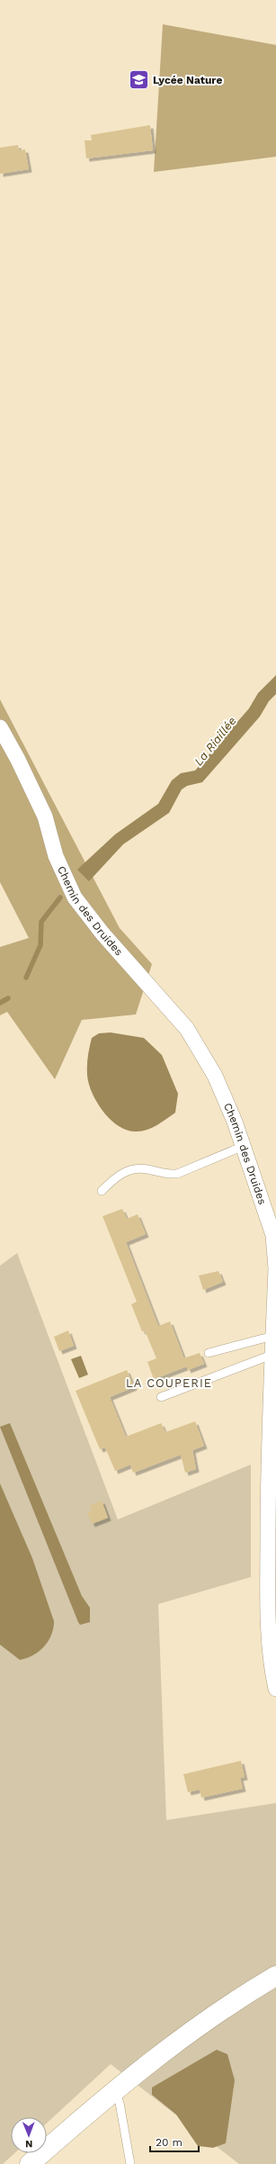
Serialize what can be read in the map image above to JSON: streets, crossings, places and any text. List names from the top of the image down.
{
  "streets": {
    "street": ["Chemin des Druides"]
  },
  "districts": ["LA COUPERIE"],
  "water": ["La Riaillée"],
  "places": {
    "school or university": ["Lycée Nature"]
  },
  "scale_bar": "20 m",
  "north": "bottom"
}
